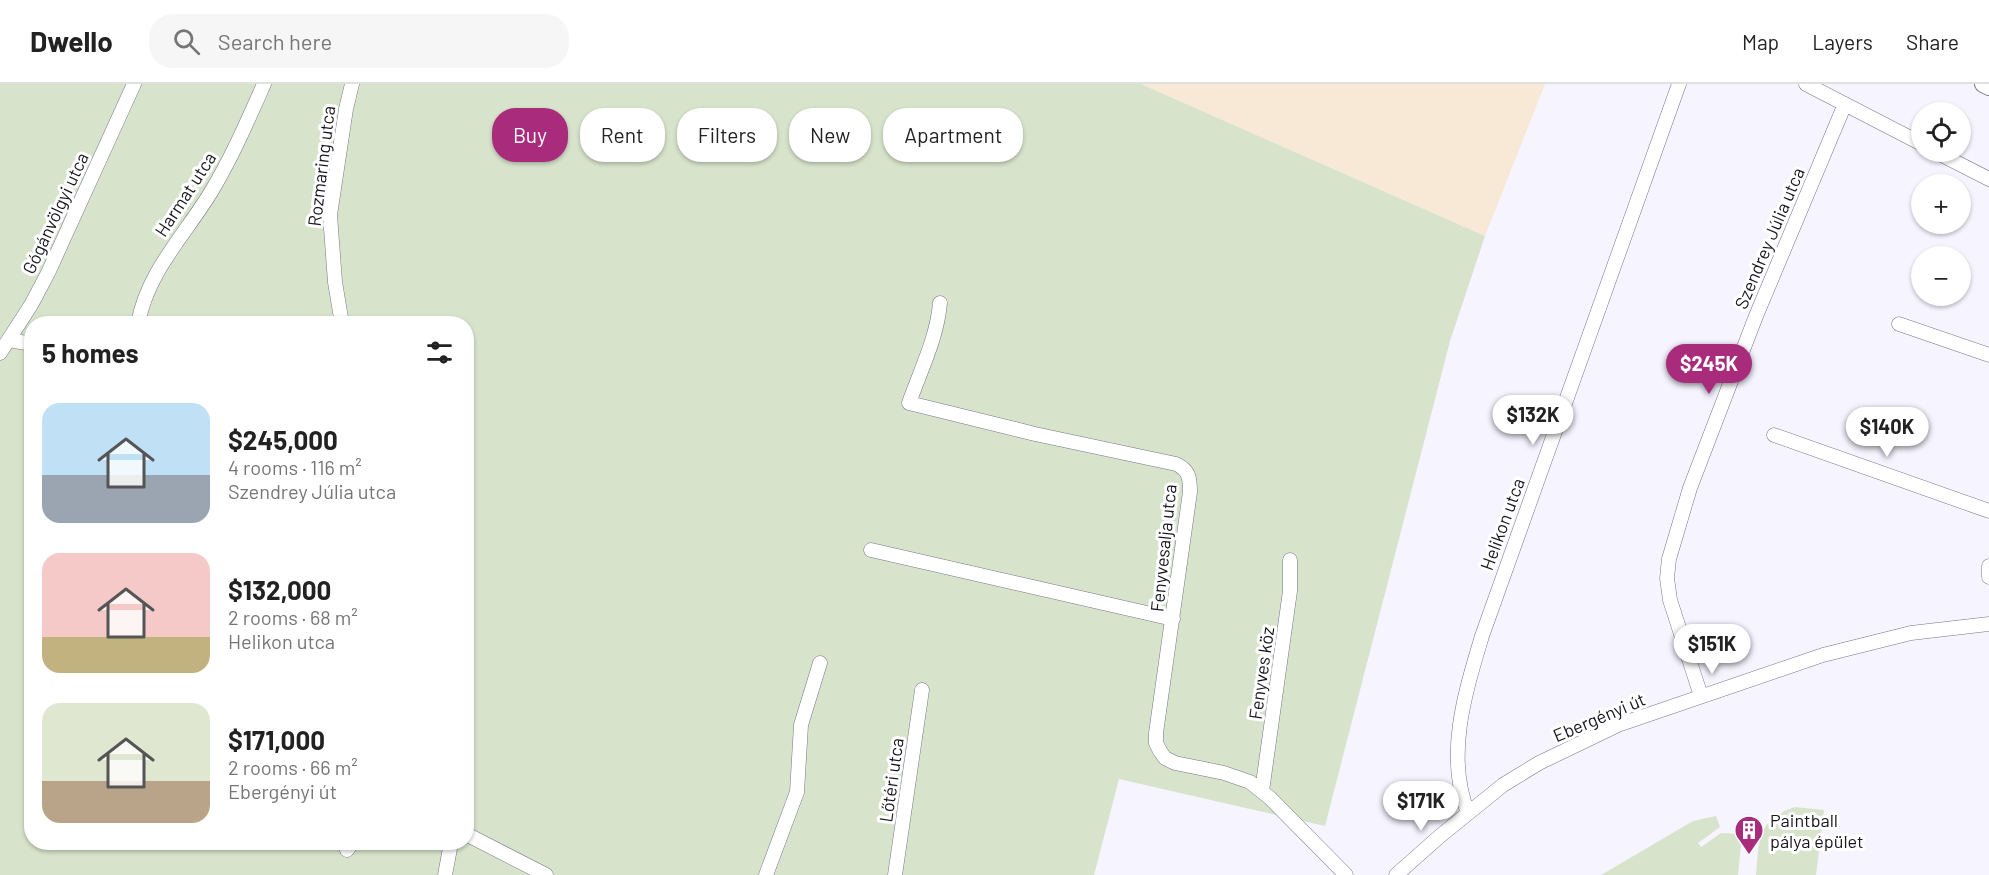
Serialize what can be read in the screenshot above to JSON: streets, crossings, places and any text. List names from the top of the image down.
{
  "streets": {
    "street": [
      "Rozmaring utca",
      "Harmat utca",
      "Gógánvölgyi utca",
      "Szendrey Júlia utca",
      "Helikon utca",
      "Fenyvesalja utca",
      "Fenyves köz",
      "Ebergényi út",
      "Lőtéri utca"
    ]
  },
  "crossings": [
    ["Szendrey Júlia utca", "Ebergényi út"],
    ["Helikon utca", "Ebergényi út"],
    ["Fenyvesalja utca", "Fenyves köz"]
  ],
  "places": {
    "building": ["Paintball pálya épület"]
  },
  "page": {
    "header": "Dwello",
    "search": "Search here",
    "nav": ["Map", "Layers", "Share"],
    "map_buttons": ["+", "−"],
    "chip": [
      "Buy",
      "Rent",
      "Filters",
      "New",
      "Apartment"
    ],
    "heading": "5 homes",
    "price": [
      "$245K",
      "$132K",
      "$140K",
      "$151K",
      "$171K"
    ],
    "list": [
      {
        "name": "$245,000",
        "note": "4 rooms · 116 m² · Szendrey Júlia utca"
      },
      {
        "name": "$132,000",
        "note": "2 rooms · 68 m² · Helikon utca"
      },
      {
        "name": "$171,000",
        "note": "2 rooms · 66 m² · Ebergényi út"
      }
    ]
  }
}
